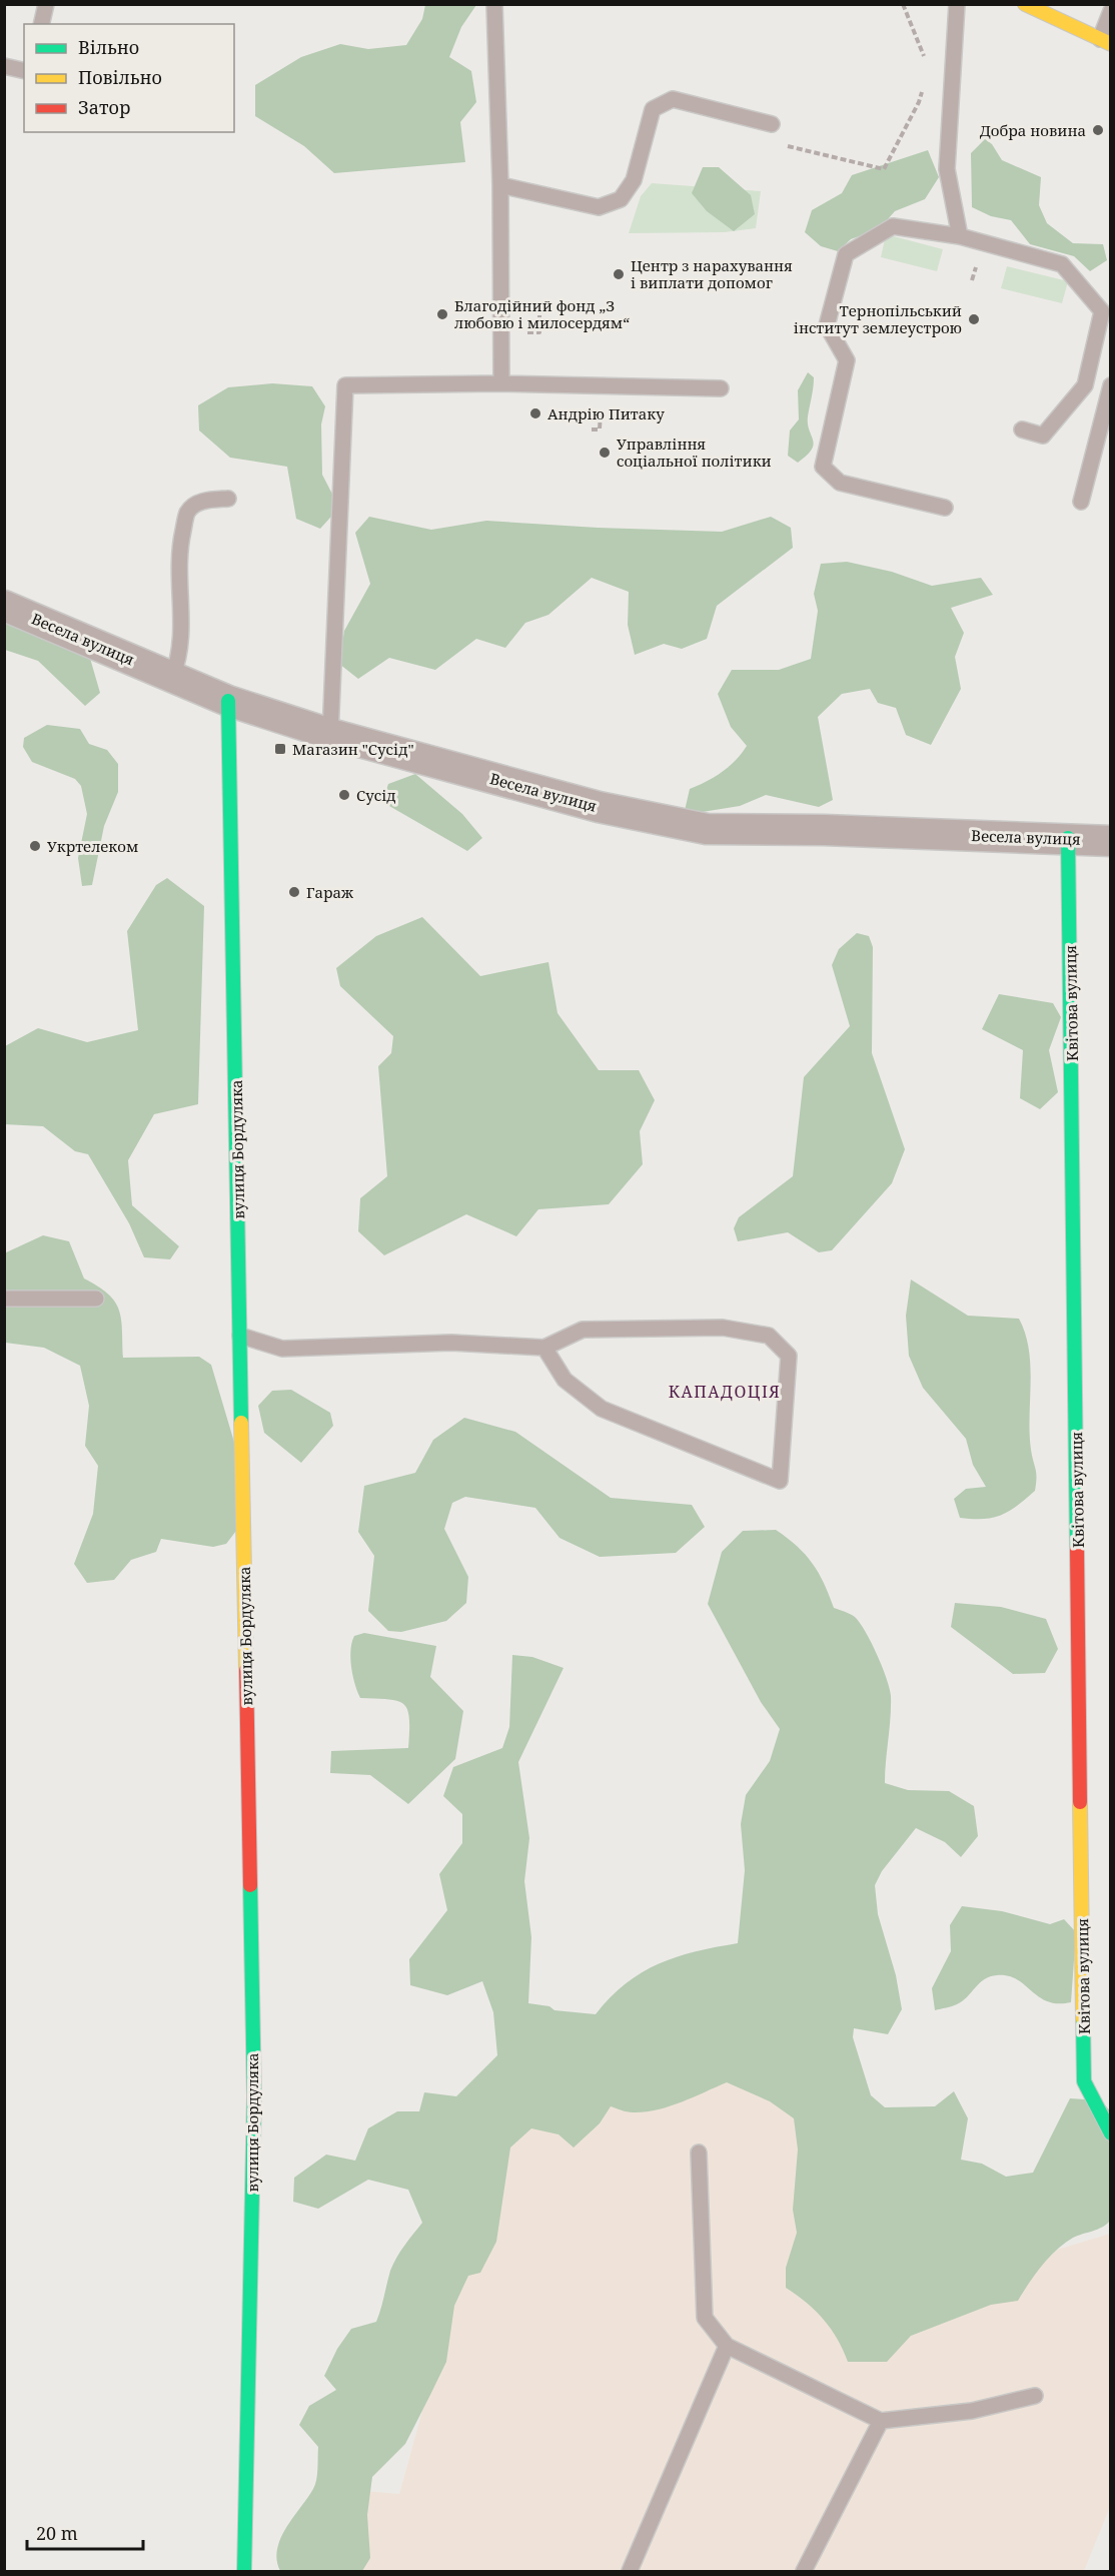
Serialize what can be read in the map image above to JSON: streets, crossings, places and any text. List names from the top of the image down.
{
  "streets": {
    "street": ["Весела вулиця", "Квітова вулиця", "вулиця Бордуляка"]
  },
  "crossings": [
    ["Весела вулиця", "Квітова вулиця"],
    ["Весела вулиця", "вулиця Бордуляка"]
  ],
  "districts": ["КАПАДОЦІЯ"],
  "places": {
    "other": [
      "Добра новина",
      "Центр з нарахування і виплати допомог",
      "Благодійний фонд „З любовю і милосердям“",
      "Тернопільський інститут землеустрою",
      "Андрію Питаку",
      "Управління соціальної політики",
      "Сусід",
      "Укртелеком",
      "Гараж"
    ],
    "transit": ["Магазин \"Сусід\""]
  },
  "legend": ["Вільно", "Повільно", "Затор"],
  "scale_bar": "20 m"
}
